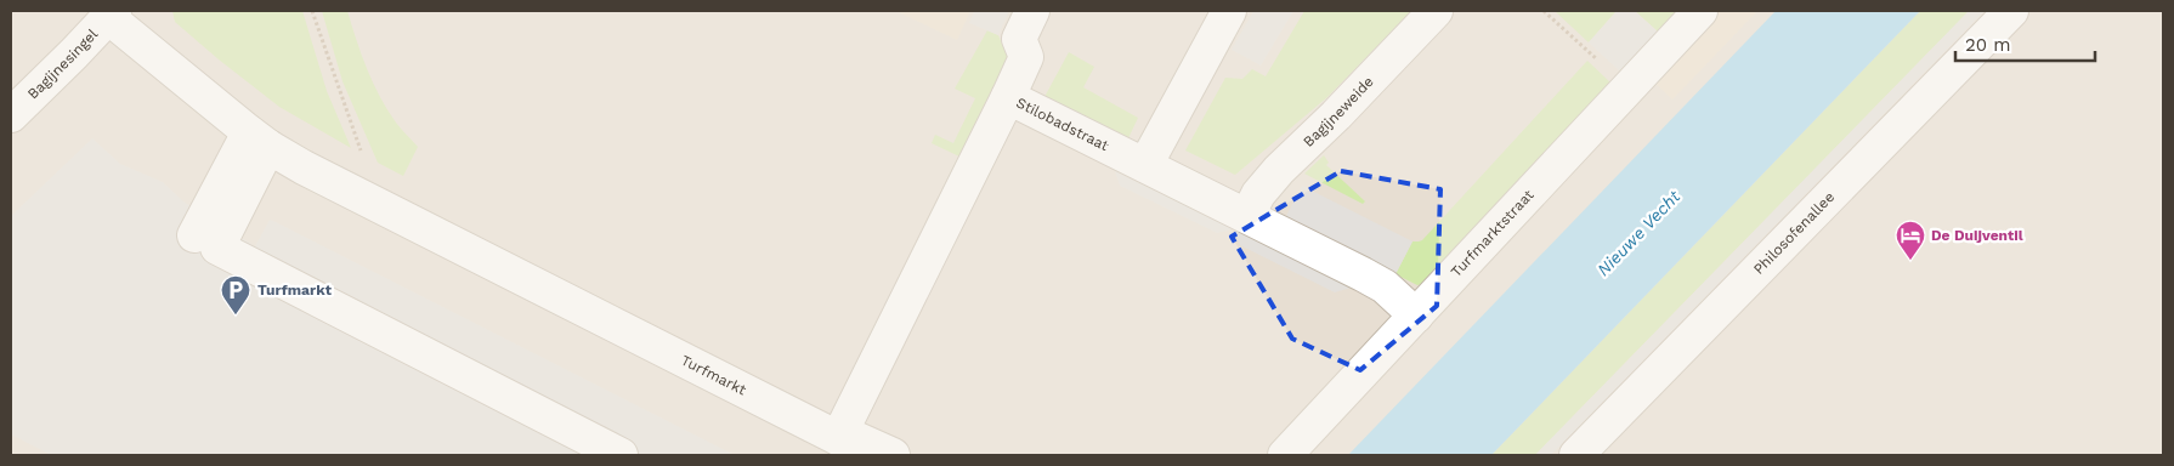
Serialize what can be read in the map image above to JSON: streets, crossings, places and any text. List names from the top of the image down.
{
  "streets": {
    "street": [
      "Bagijnesingel",
      "Bagijneweide",
      "Stilobadstraat",
      "Turfmarktstraat",
      "Philosofenallee",
      "Turfmarkt"
    ]
  },
  "crossings": [
    ["Bagijnesingel", "Turfmarkt"],
    ["Bagijneweide", "Stilobadstraat"],
    ["Stilobadstraat", "Turfmarktstraat"],
    ["Stilobadstraat", "Turfmarkt"]
  ],
  "water": ["Nieuwe Vecht"],
  "places": {
    "hotel": ["De Duijventil"],
    "parking": ["Turfmarkt"]
  },
  "scale_bar": "20 m"
}
